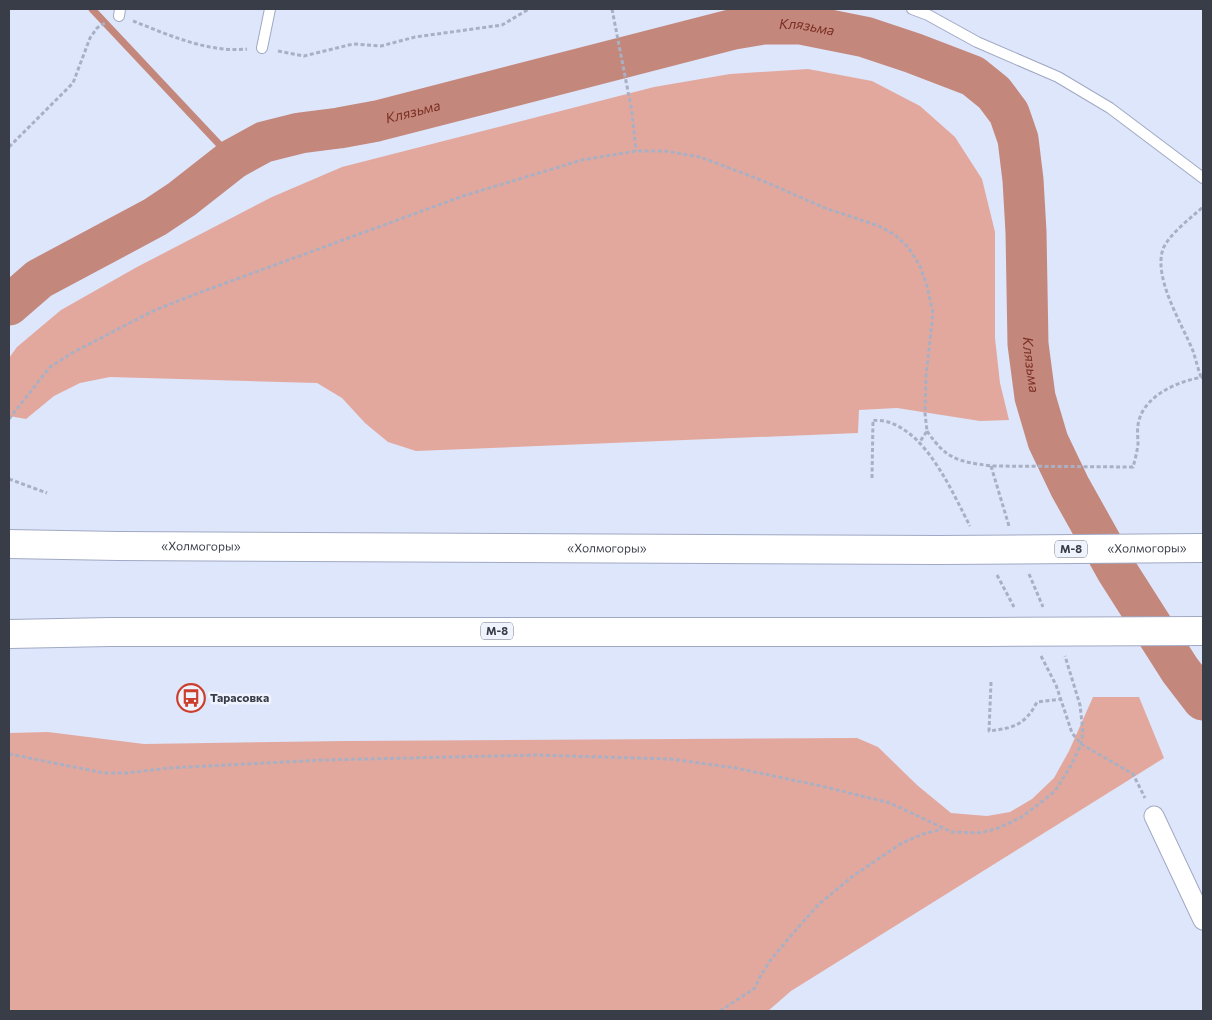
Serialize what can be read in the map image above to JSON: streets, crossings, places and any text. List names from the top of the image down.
{
  "streets": {
    "highway": ["«Холмогоры»", "М-8"]
  },
  "water": ["Клязьма"],
  "places": {
    "bus stop": ["Тарасовка"]
  }
}
